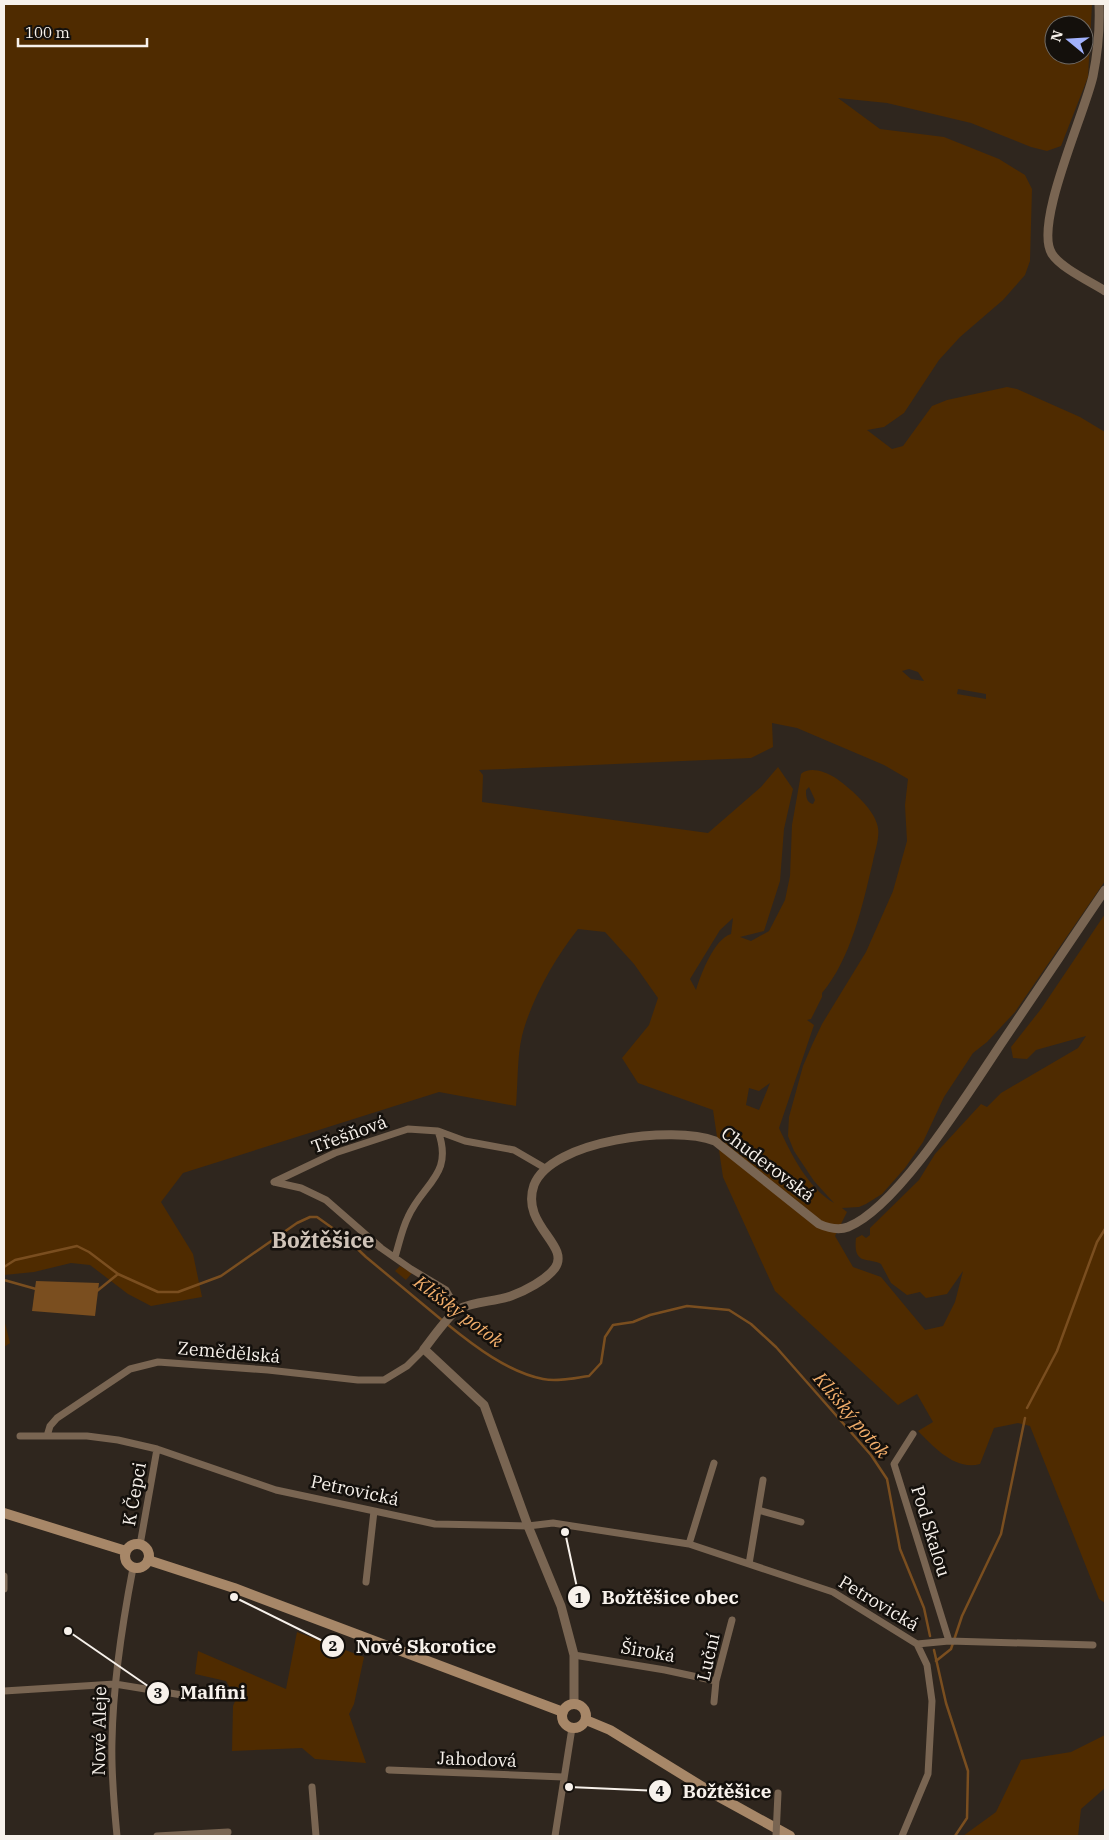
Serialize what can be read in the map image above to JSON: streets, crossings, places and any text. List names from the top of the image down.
{
  "streets": {
    "street": [
      "Třešňová",
      "Chuderovská",
      "Zemědělská",
      "Petrovická",
      "K Čepci",
      "Pod Skalou",
      "Široká",
      "Luční",
      "Nové Aleje",
      "Jahodová"
    ]
  },
  "crossings": [
    ["Třešňová", "Chuderovská"],
    ["Zemědělská", "Petrovická"],
    ["Petrovická", "K Čepci"],
    ["K Čepci", "Nové Aleje"],
    ["Široká", "Luční"]
  ],
  "districts": ["Božtěšice"],
  "water": ["Klíšský potok"],
  "places": [
    "Božtěšice obec",
    "Nové Skorotice",
    "Malfini",
    "Božtěšice"
  ],
  "scale_bar": "100 m",
  "north": "left"
}
